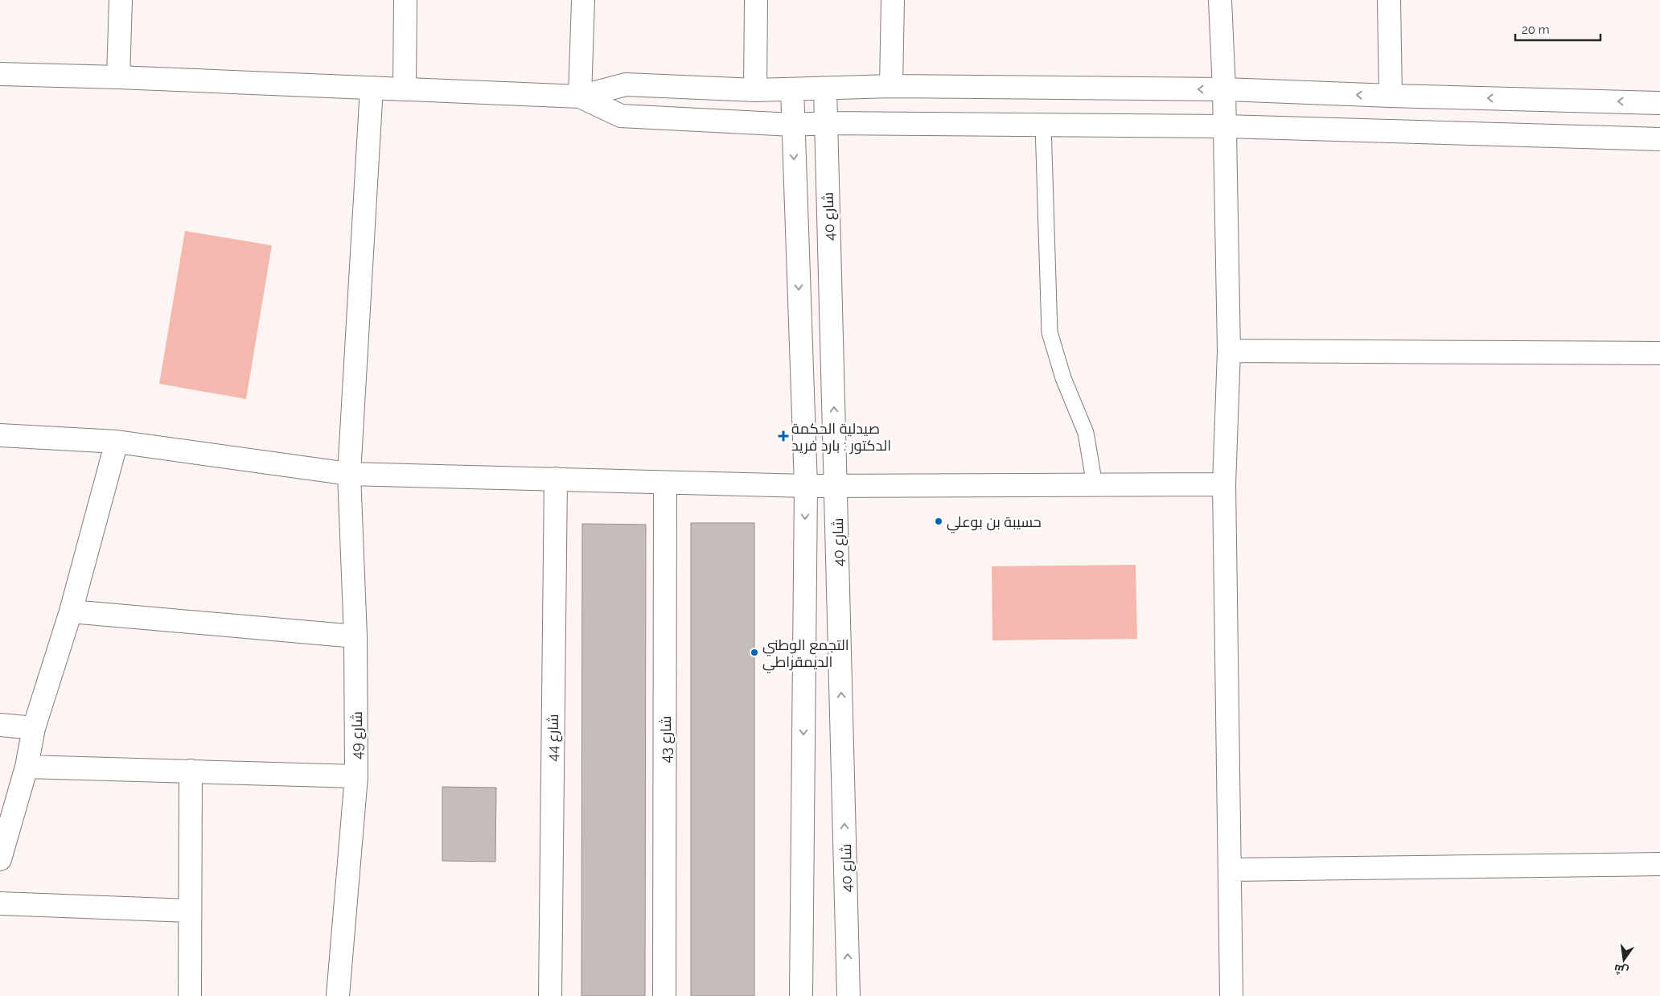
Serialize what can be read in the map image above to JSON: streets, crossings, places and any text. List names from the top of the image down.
{
  "streets": {
    "street": [
      "شارع 40",
      "شارع 49",
      "شارع 44",
      "شارع 43"
    ]
  },
  "places": {
    "health": ["صيدلية الحكمة الدكتور : بارد فريد"],
    "other": ["حسيبة بن بوعلي", "التجمع الوطني الديمقراطي"]
  },
  "scale_bar": "20 m",
  "north": "bottom"
}
